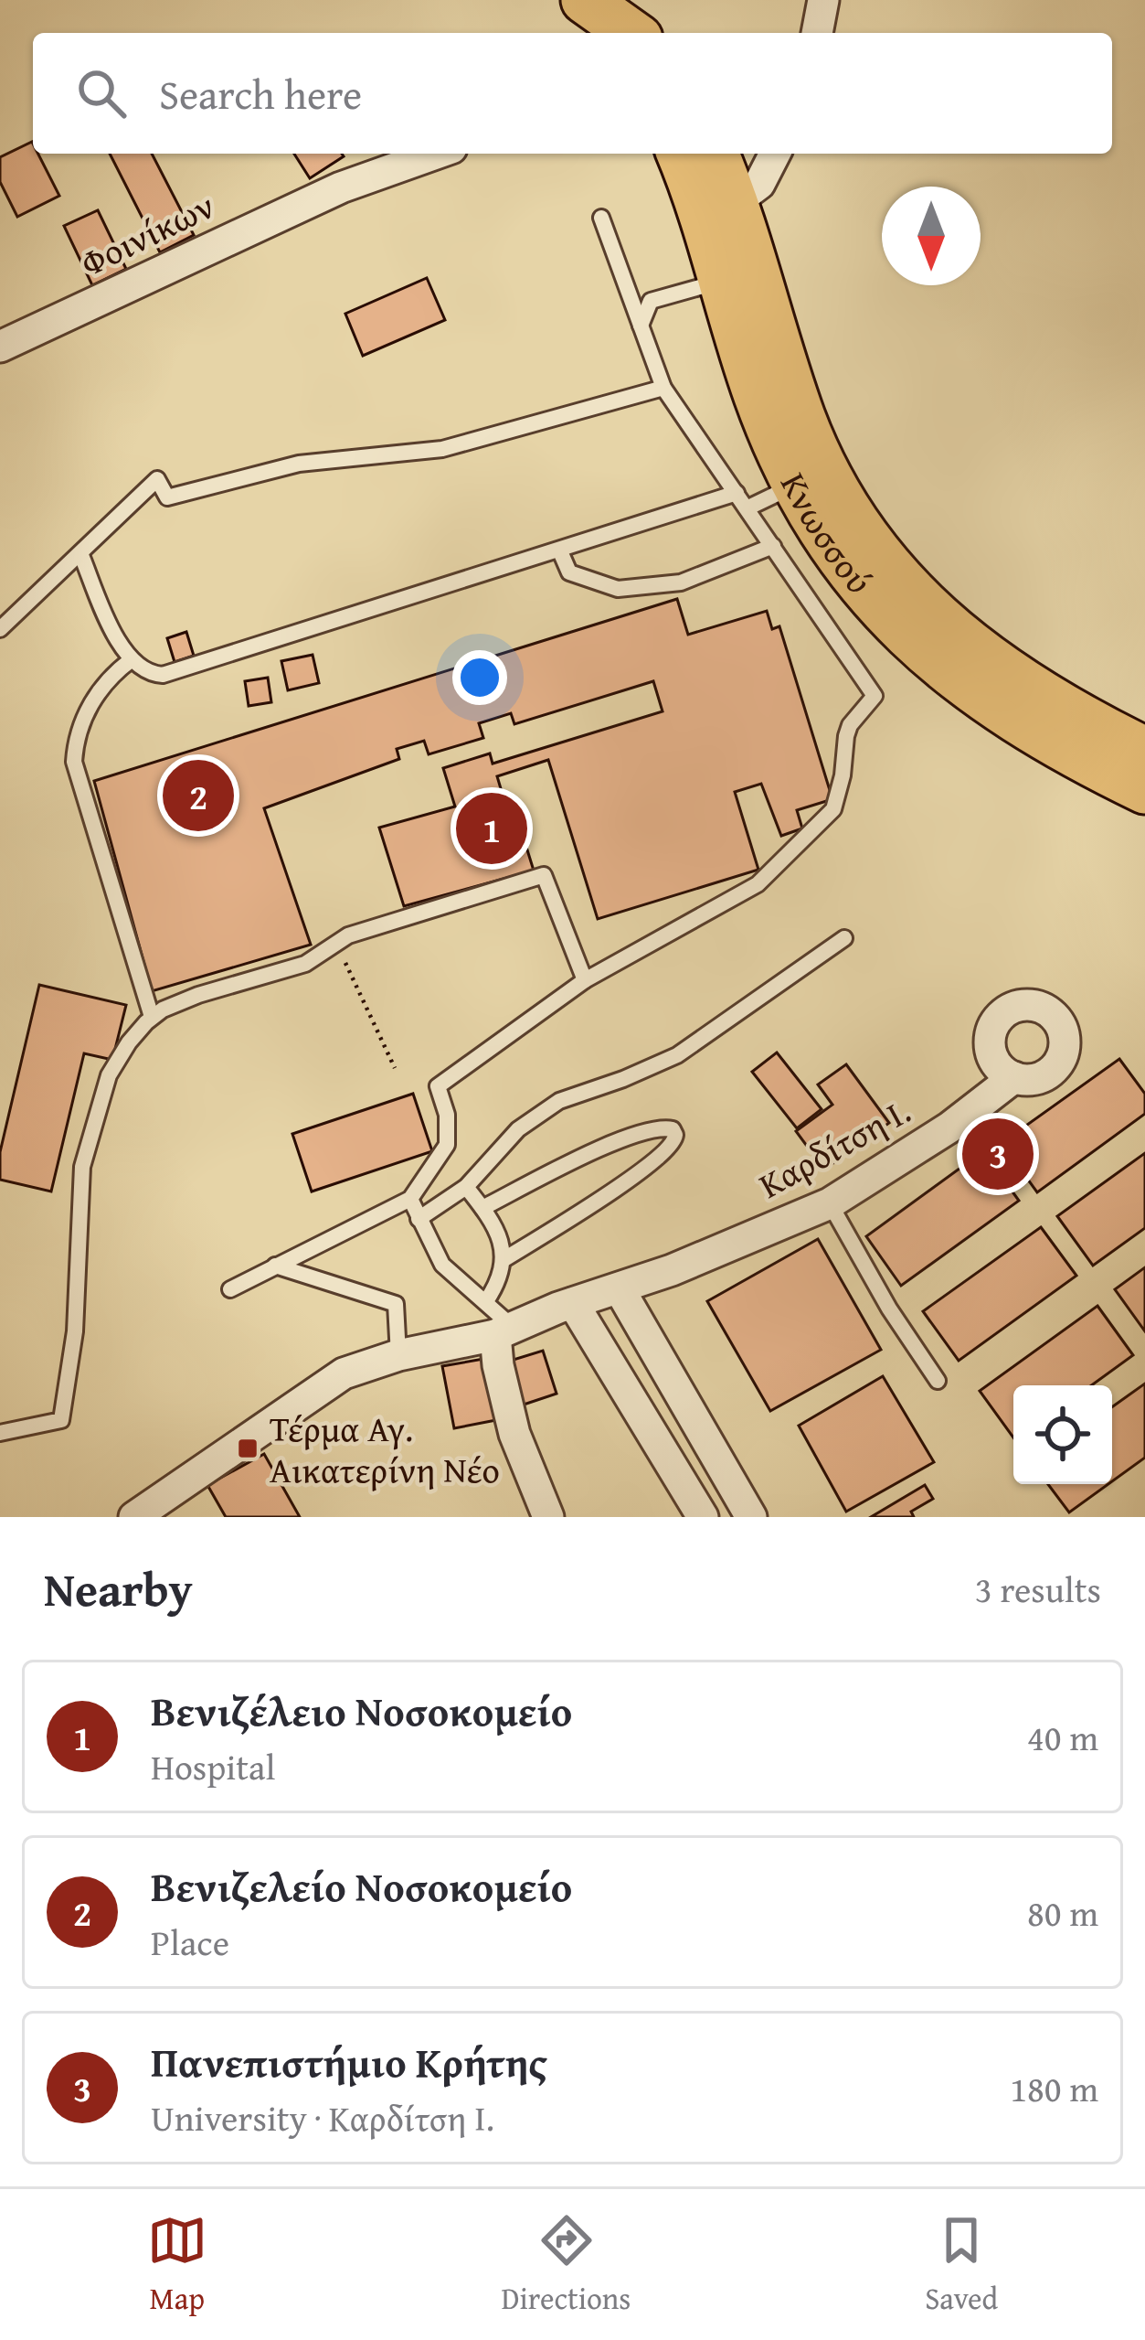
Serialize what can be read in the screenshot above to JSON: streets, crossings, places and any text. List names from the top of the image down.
{
  "streets": {
    "main road": ["Κνωσσού"],
    "street": ["Φοινίκων", "Καρδίτση Ι."]
  },
  "places": {
    "transit": ["Τέρμα Αγ. Αικατερίνη Νέο"]
  },
  "north": "bottom",
  "page": {
    "search": "Search here",
    "pins": ["2", "1", "3"],
    "heading": ["Nearby", "3 results"],
    "list": [
      {
        "mark": "1",
        "name": "Βενιζέλειο Νοσοκομείο",
        "note": "Hospital",
        "value": "40 m"
      },
      {
        "mark": "2",
        "name": "Βενιζελείο Νοσοκομείο",
        "note": "Place",
        "value": "80 m"
      },
      {
        "mark": "3",
        "name": "Πανεπιστήμιο Κρήτης",
        "note": "University · Καρδίτση Ι.",
        "value": "180 m"
      }
    ],
    "nav": ["Map", "Directions", "Saved"]
  }
}
